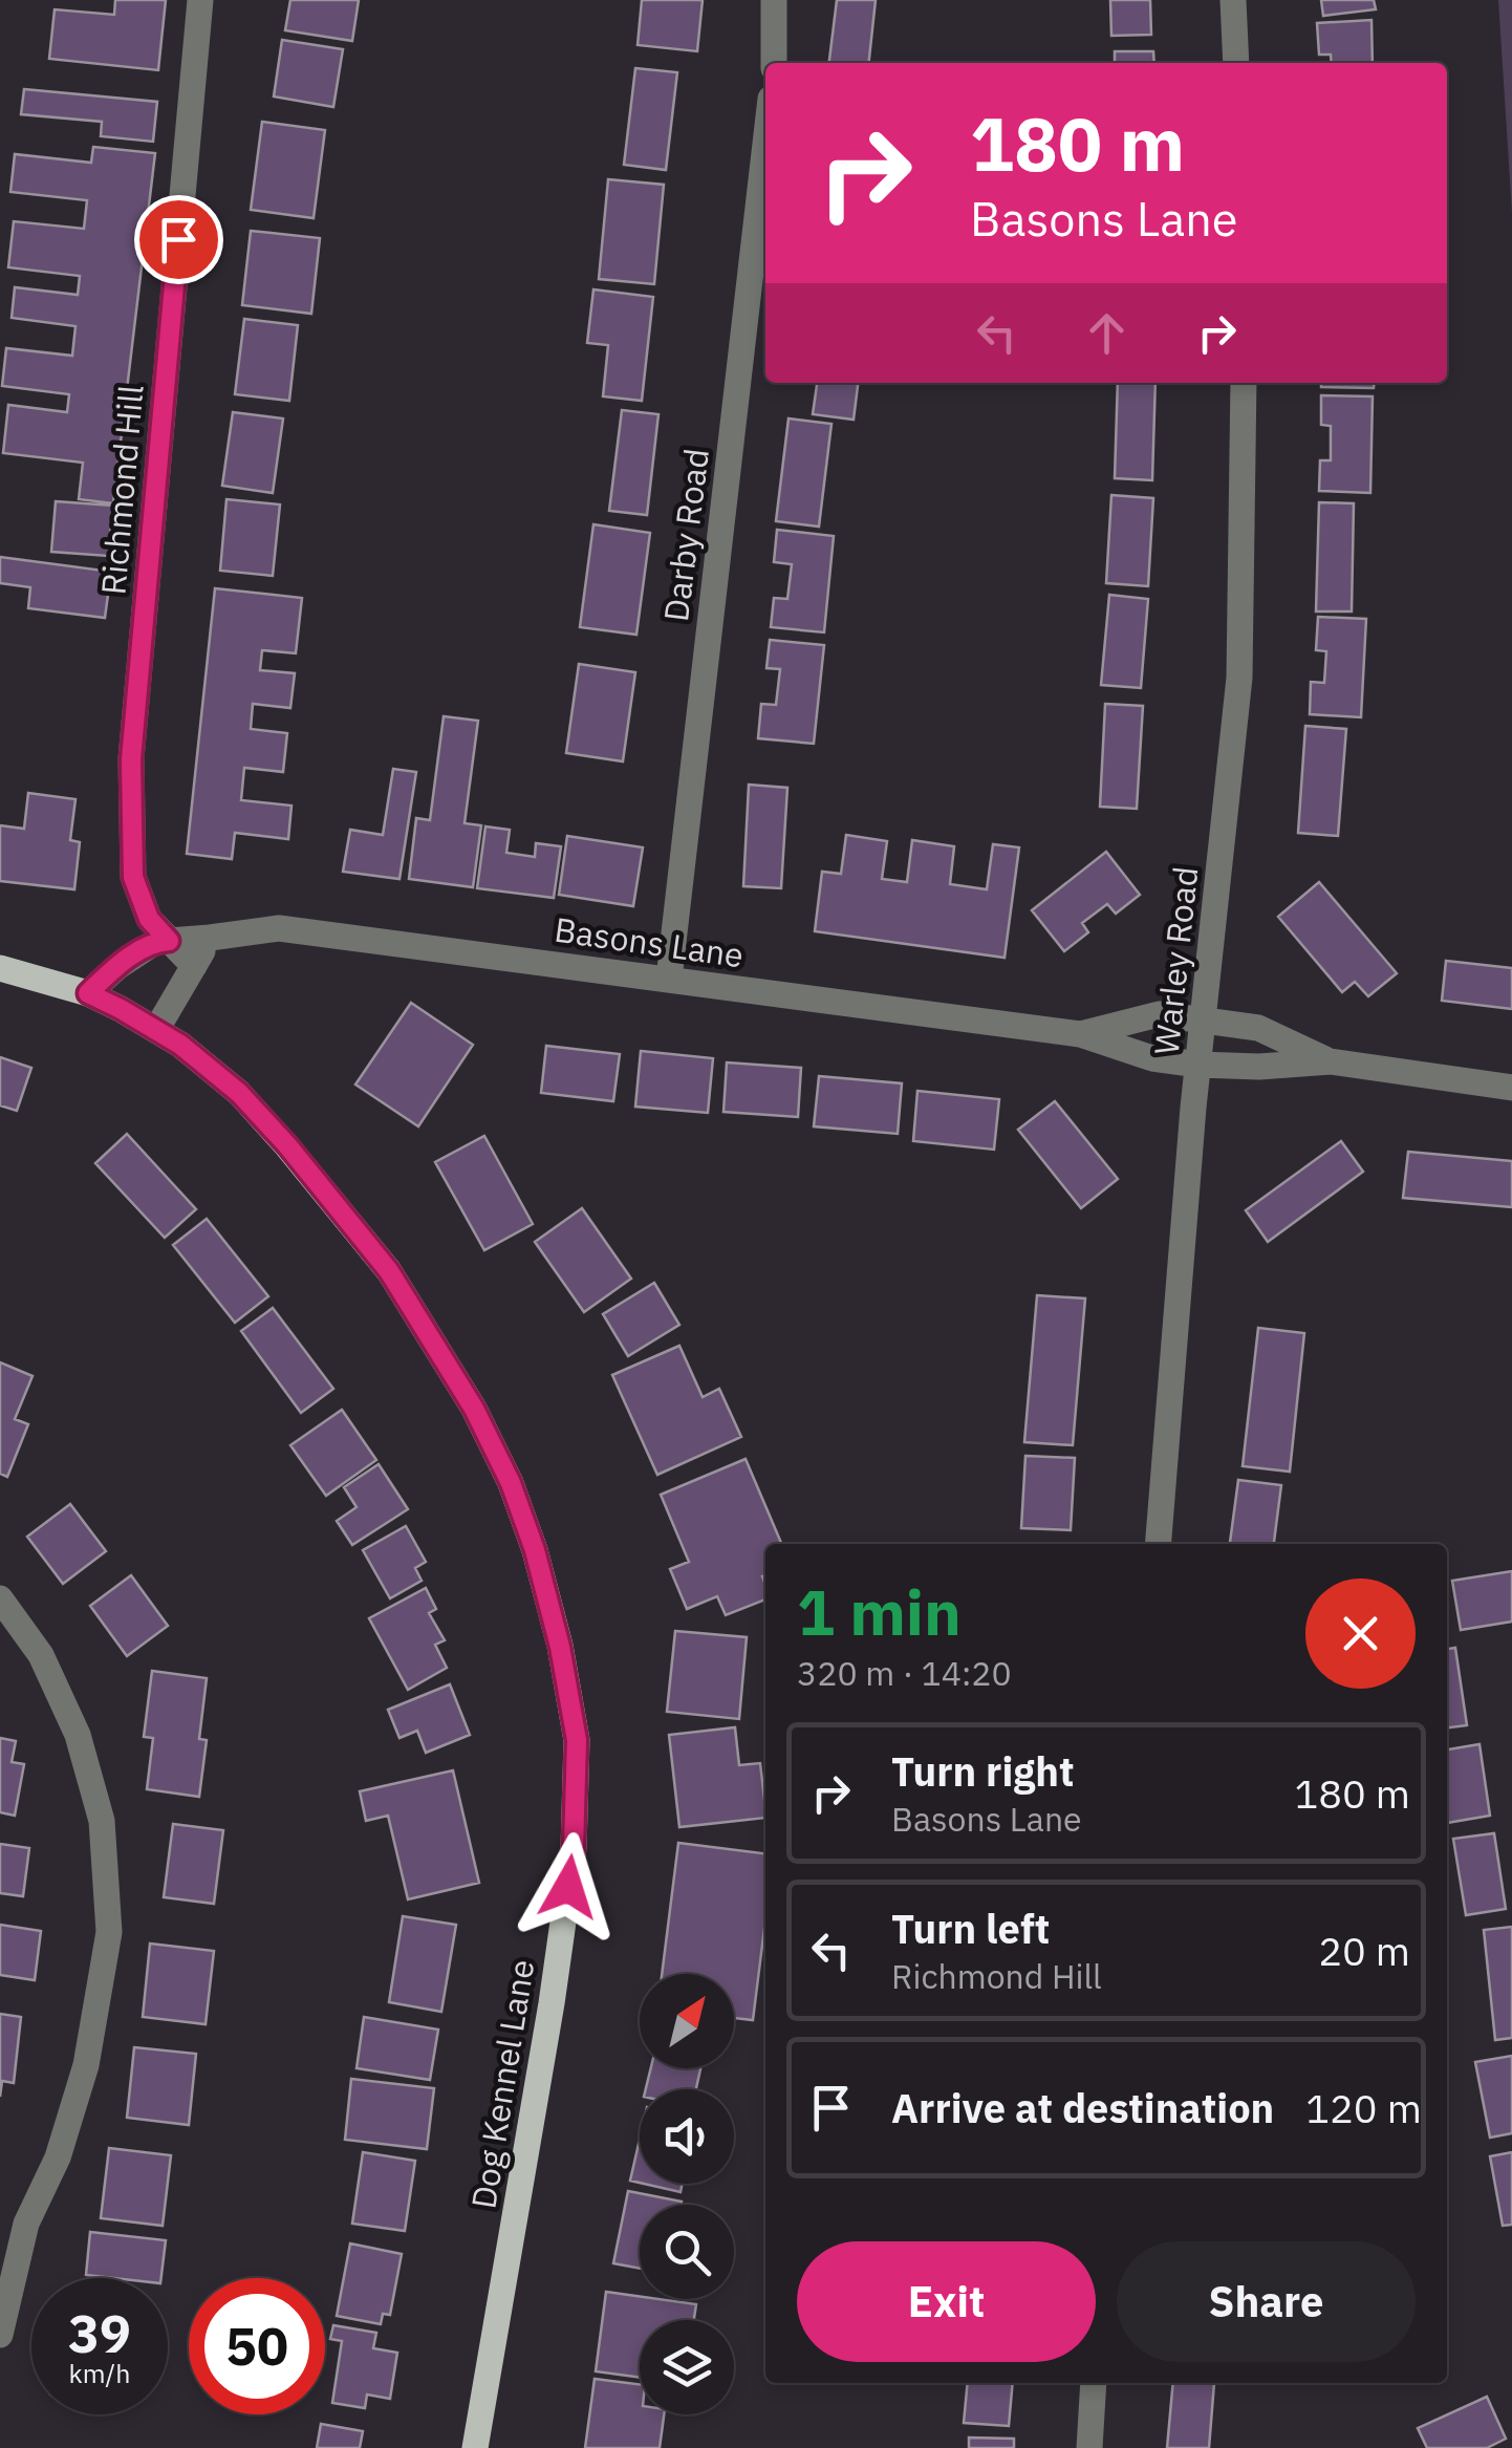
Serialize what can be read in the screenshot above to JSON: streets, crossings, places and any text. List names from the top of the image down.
{
  "streets": {
    "main road": ["Dog Kennel Lane"],
    "street": [
      "Richmond Hill",
      "Darby Road",
      "Basons Lane",
      "Warley Road"
    ]
  },
  "crossings": [
    ["Richmond Hill", "Basons Lane"],
    ["Darby Road", "Basons Lane"],
    ["Basons Lane", "Warley Road"],
    ["Basons Lane", "Dog Kennel Lane"]
  ],
  "north": "top right",
  "page": {
    "turn": ["180 m", "Basons Lane"],
    "heading": ["1 min", "320 m · 14:20"],
    "list": [
      {
        "name": "Turn right",
        "note": "Basons Lane",
        "value": "180 m"
      },
      {
        "name": "Turn left",
        "note": "Richmond Hill",
        "value": "20 m"
      },
      {
        "name": "Arrive at destination",
        "value": "120 m"
      }
    ],
    "buttons": ["Exit", "Share"],
    "speed": "39 km/h",
    "limit": "50"
  }
}
